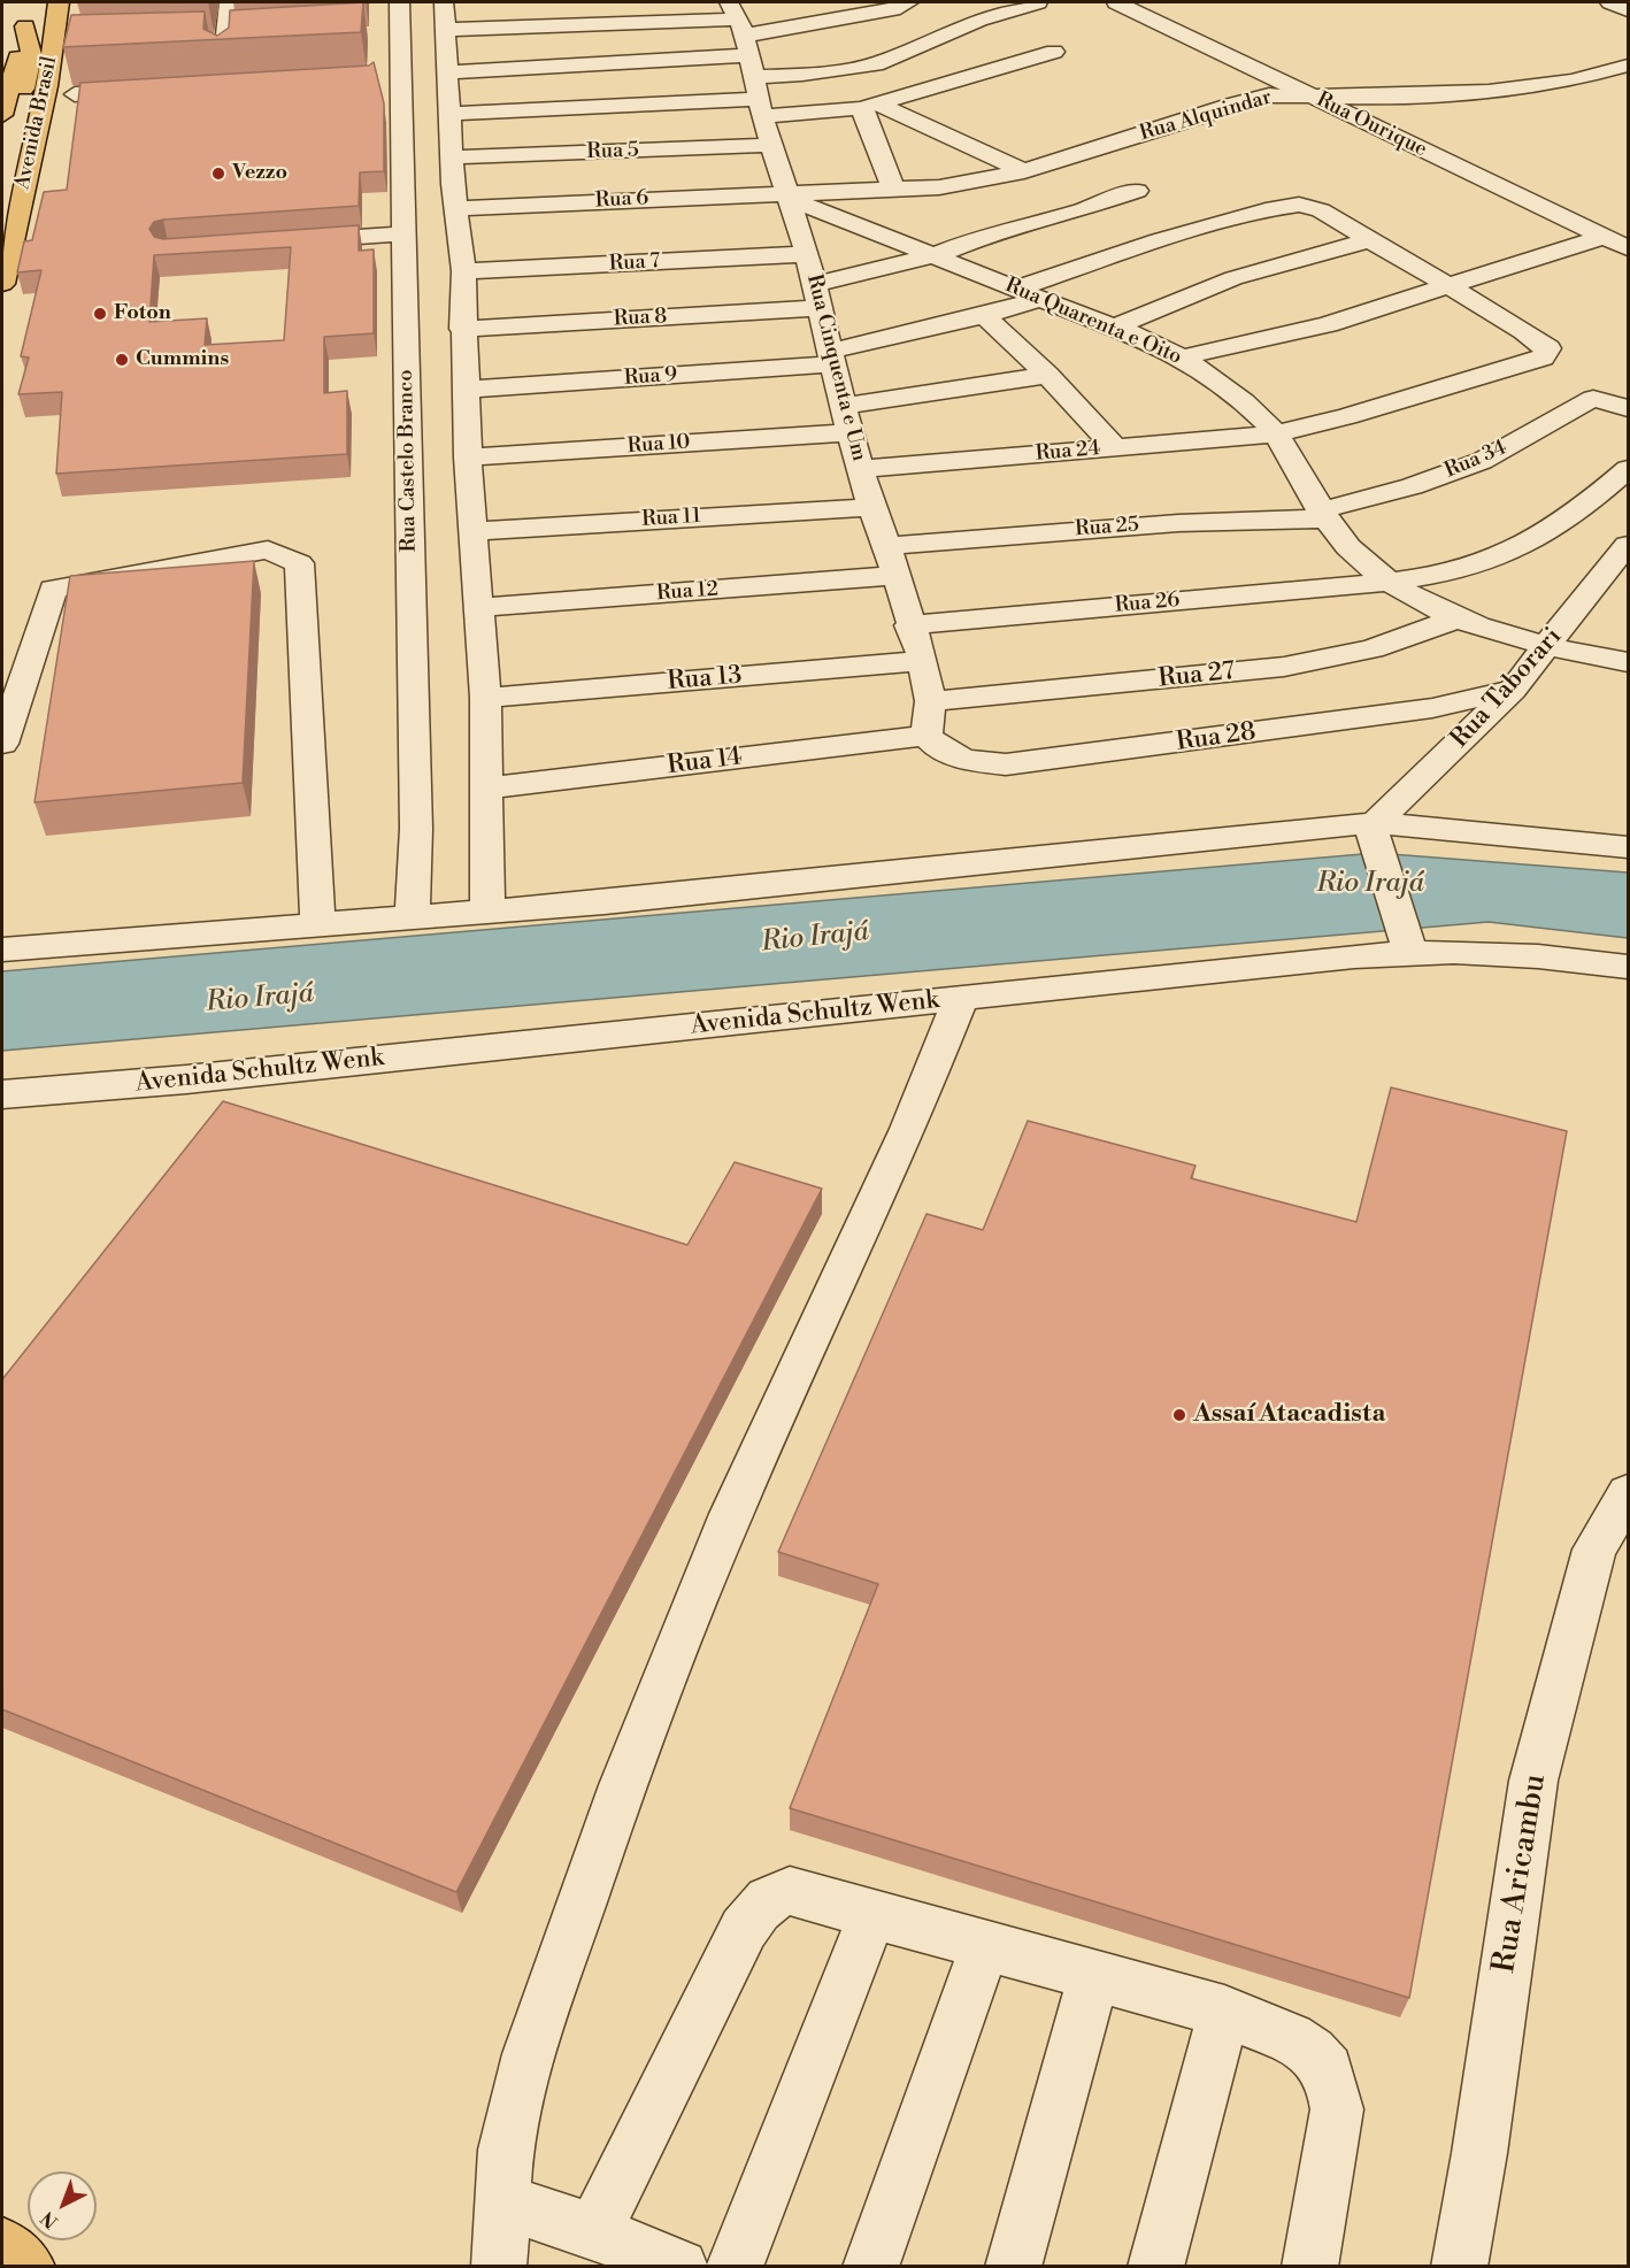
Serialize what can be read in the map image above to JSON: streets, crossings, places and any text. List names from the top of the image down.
{
  "streets": {
    "highway": ["Avenida Brasil"],
    "street": [
      "Rua Alquindar",
      "Rua Ourique",
      "Rua 5",
      "Rua 6",
      "Rua 7",
      "Rua 8",
      "Rua Quarenta e Oito",
      "Rua Cinquenta e Um",
      "Rua 9",
      "Rua 10",
      "Rua 24",
      "Rua 34",
      "Rua Castelo Branco",
      "Rua 11",
      "Rua 25",
      "Rua 12",
      "Rua 26",
      "Rua 27",
      "Rua 13",
      "Rua Taborari",
      "Rua 28",
      "Rua 14",
      "Avenida Schultz Wenk",
      "Rua Aricambu"
    ]
  },
  "crossings": [
    ["Rua Alquindar", "Rua Ourique"],
    ["Rua Alquindar", "Rua 6"],
    ["Rua Alquindar", "Rua Quarenta e Oito"],
    ["Rua Alquindar", "Rua Cinquenta e Um"],
    ["Rua 5", "Rua Cinquenta e Um"],
    ["Rua 6", "Rua Quarenta e Oito"],
    ["Rua 6", "Rua Cinquenta e Um"],
    ["Rua 7", "Rua Cinquenta e Um"],
    ["Rua 8", "Rua Quarenta e Oito"],
    ["Rua 8", "Rua Cinquenta e Um"],
    ["Rua Quarenta e Oito", "Rua Cinquenta e Um"],
    ["Rua Quarenta e Oito", "Rua 9"],
    ["Rua Quarenta e Oito", "Rua 24"],
    ["Rua Quarenta e Oito", "Rua 34"],
    ["Rua Quarenta e Oito", "Rua 25"],
    ["Rua Quarenta e Oito", "Rua 26"],
    ["Rua Quarenta e Oito", "Rua 27"],
    ["Rua Quarenta e Oito", "Rua Taborari"],
    ["Rua Cinquenta e Um", "Rua 9"],
    ["Rua Cinquenta e Um", "Rua 10"],
    ["Rua Cinquenta e Um", "Rua 24"],
    ["Rua Cinquenta e Um", "Rua 11"],
    ["Rua Cinquenta e Um", "Rua 25"],
    ["Rua Cinquenta e Um", "Rua 12"],
    ["Rua Cinquenta e Um", "Rua 26"],
    ["Rua Cinquenta e Um", "Rua 27"],
    ["Rua Cinquenta e Um", "Rua 13"],
    ["Rua Cinquenta e Um", "Rua 28"],
    ["Rua Cinquenta e Um", "Rua 14"],
    ["Rua 34", "Rua 25"],
    ["Rua Taborari", "Rua 28"],
    ["Rua 28", "Rua 14"]
  ],
  "water": ["Rio Irajá"],
  "places": [
    "Vezzo",
    "Foton",
    "Cummins",
    "Assaí Atacadista"
  ],
  "north": "bottom left"
}
